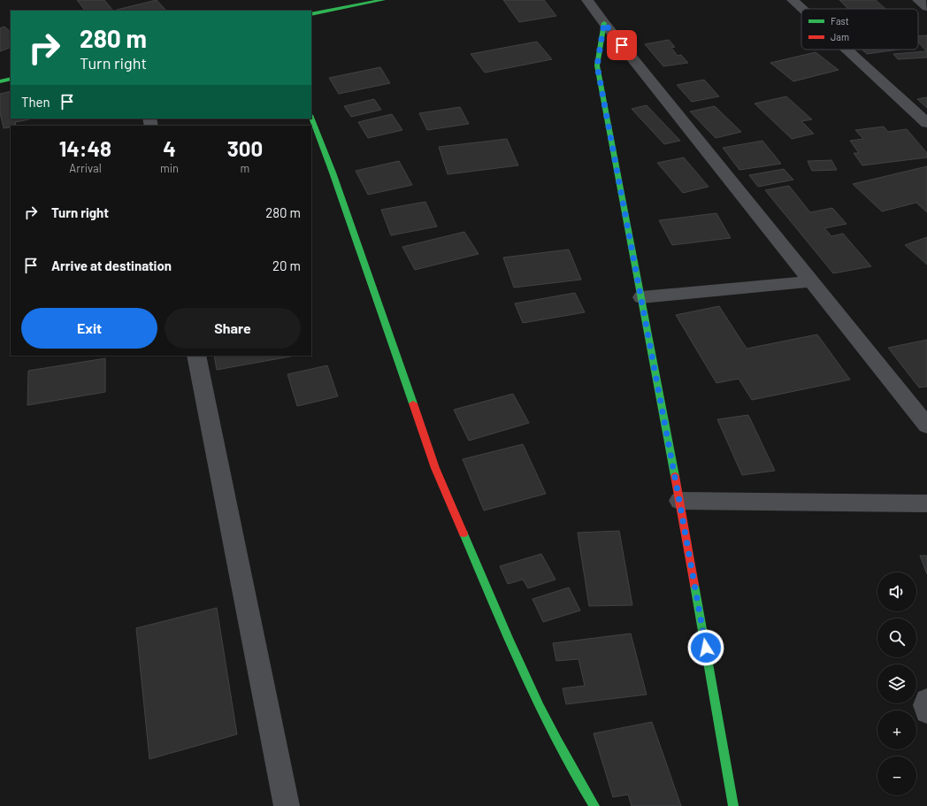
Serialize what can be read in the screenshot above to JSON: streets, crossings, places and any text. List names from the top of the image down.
{
  "legend": ["Fast", "Jam"],
  "page": {
    "turn": ["280 m", "Turn right"],
    "then": "Then",
    "eta": [
      "14:48",
      "Arrival",
      "4",
      "min",
      "300",
      "m"
    ],
    "list": [
      {
        "name": "Turn right",
        "value": "280 m"
      },
      {
        "name": "Arrive at destination",
        "value": "20 m"
      }
    ],
    "buttons": ["Exit", "Share"],
    "map_buttons": ["+", "−"]
  }
}
